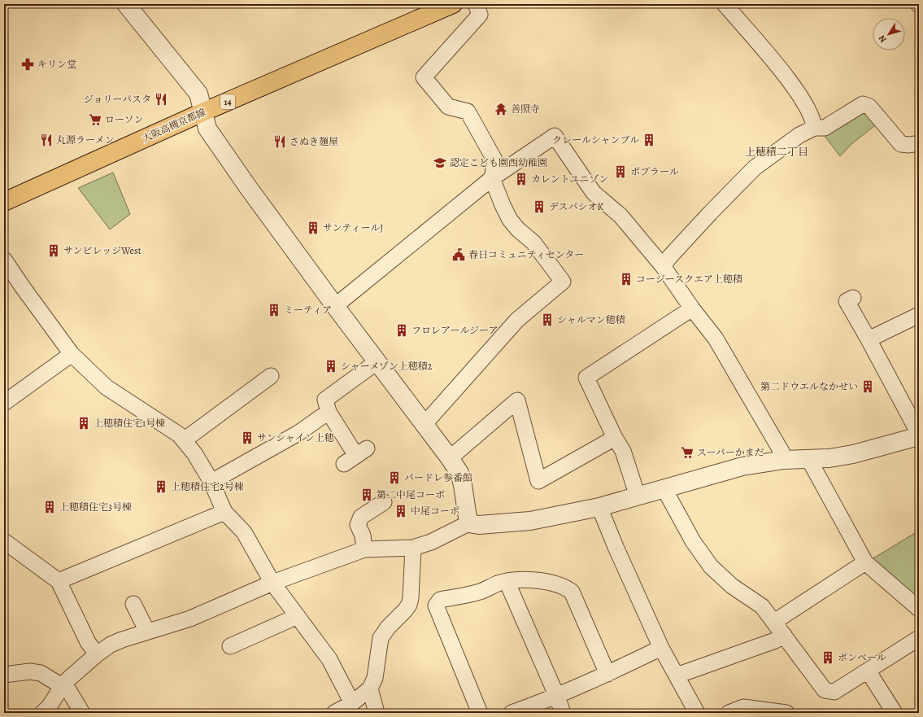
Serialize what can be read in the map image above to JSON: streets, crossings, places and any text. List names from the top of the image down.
{
  "streets": {
    "main road": ["14", "大阪高槻京都線"]
  },
  "districts": ["上穂積二丁目"],
  "places": {
    "pharmacy": ["キリン堂"],
    "restaurant": ["ジョリーパスタ", "丸源ラーメン", "さぬき麺屋"],
    "temple": ["善照寺"],
    "supermarket": ["ローソン", "スーパーかまだ"],
    "building": [
      "クレールシャンブル",
      "ポプラール",
      "カレントユニゾン",
      "デスパシオK",
      "サンティールJ",
      "サンビレッジWest",
      "コージースクエア上穂積",
      "ミーティア",
      "シャルマン穂積",
      "フロレアールジーア",
      "シャーメゾン上穂積2",
      "第二ドウエルなかせい",
      "上穂積住宅1号棟",
      "サンシャイン上穂",
      "パードレ参番館",
      "上穂積住宅2号棟",
      "第二中尾コーポ",
      "上穂積住宅3号棟",
      "中尾コーポ",
      "ボンベール"
    ],
    "school or university": ["認定こども園西幼稚園"],
    "public building": ["春日コミュニティセンター"]
  },
  "north": "bottom left"
}
